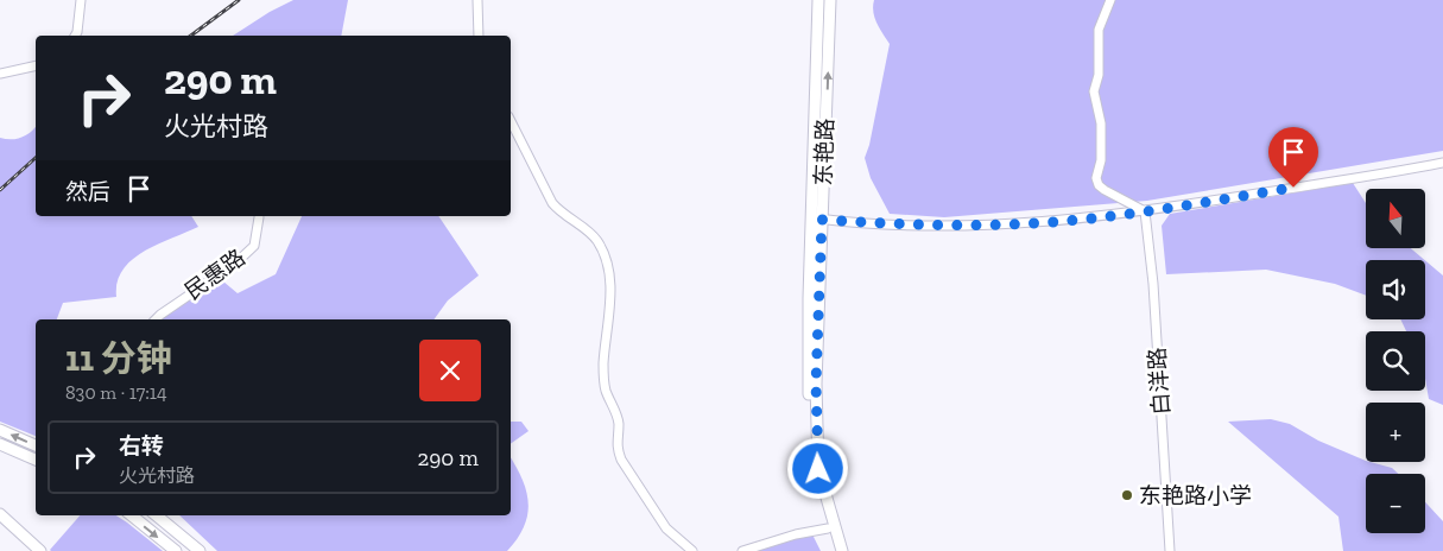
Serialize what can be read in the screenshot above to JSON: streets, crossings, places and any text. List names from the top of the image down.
{
  "streets": {
    "main road": ["东艳路"],
    "street": ["民惠路", "白洋路"]
  },
  "places": ["东艳路小学"],
  "north": "top",
  "page": {
    "turn": ["290 m", "火光村路"],
    "then": "然后",
    "map_buttons": ["+", "−"],
    "heading": ["11 分钟", "830 m · 17:14"],
    "list": [
      {
        "name": "右转",
        "note": "火光村路",
        "value": "290 m"
      }
    ]
  }
}
